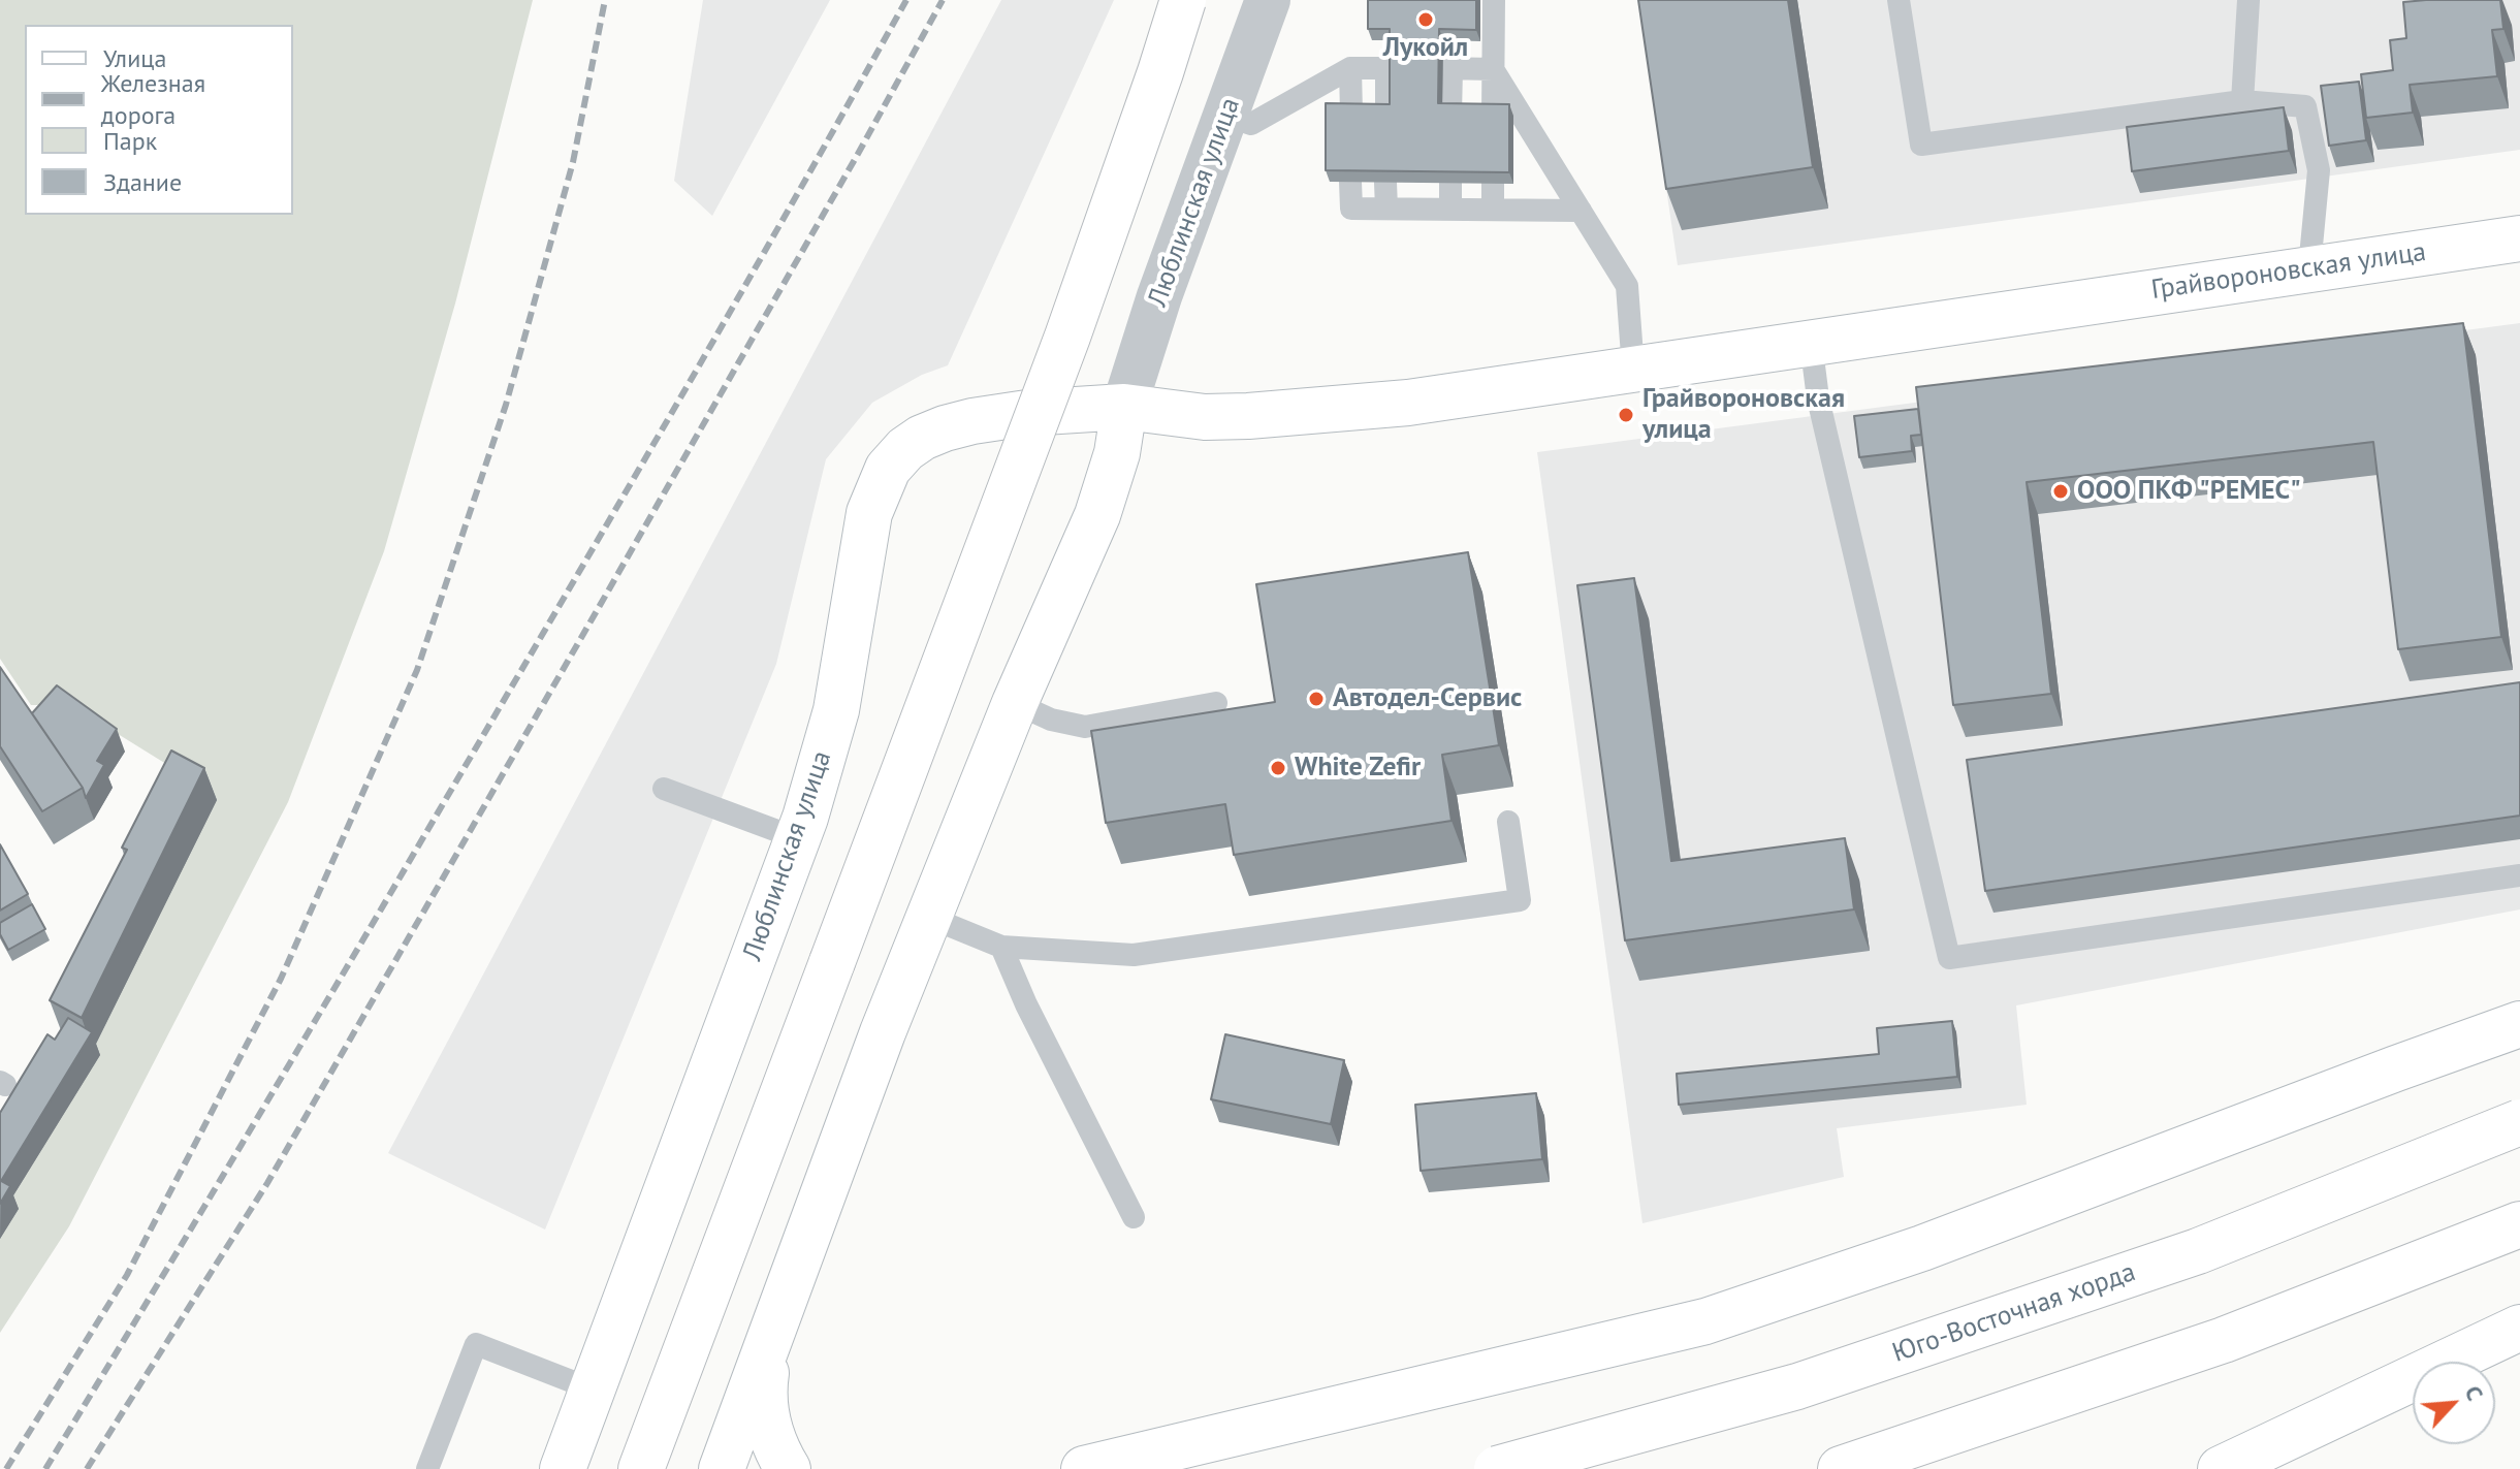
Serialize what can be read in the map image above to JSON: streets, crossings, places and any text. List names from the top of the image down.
{
  "streets": {
    "main road": ["Люблинская улица", "Грайвороновская улица", "Юго-Восточная хорда"]
  },
  "crossings": [
    ["Люблинская улица", "Грайвороновская улица"]
  ],
  "places": [
    "Лукойл",
    "Грайвороновская улица",
    "ООО ПКФ \"РЕМЕС\"",
    "Автодел-Сервис",
    "White Zefir"
  ],
  "legend": [
    "Улица",
    "Железная дорога",
    "Парк",
    "Здание"
  ],
  "north": "top right"
}
